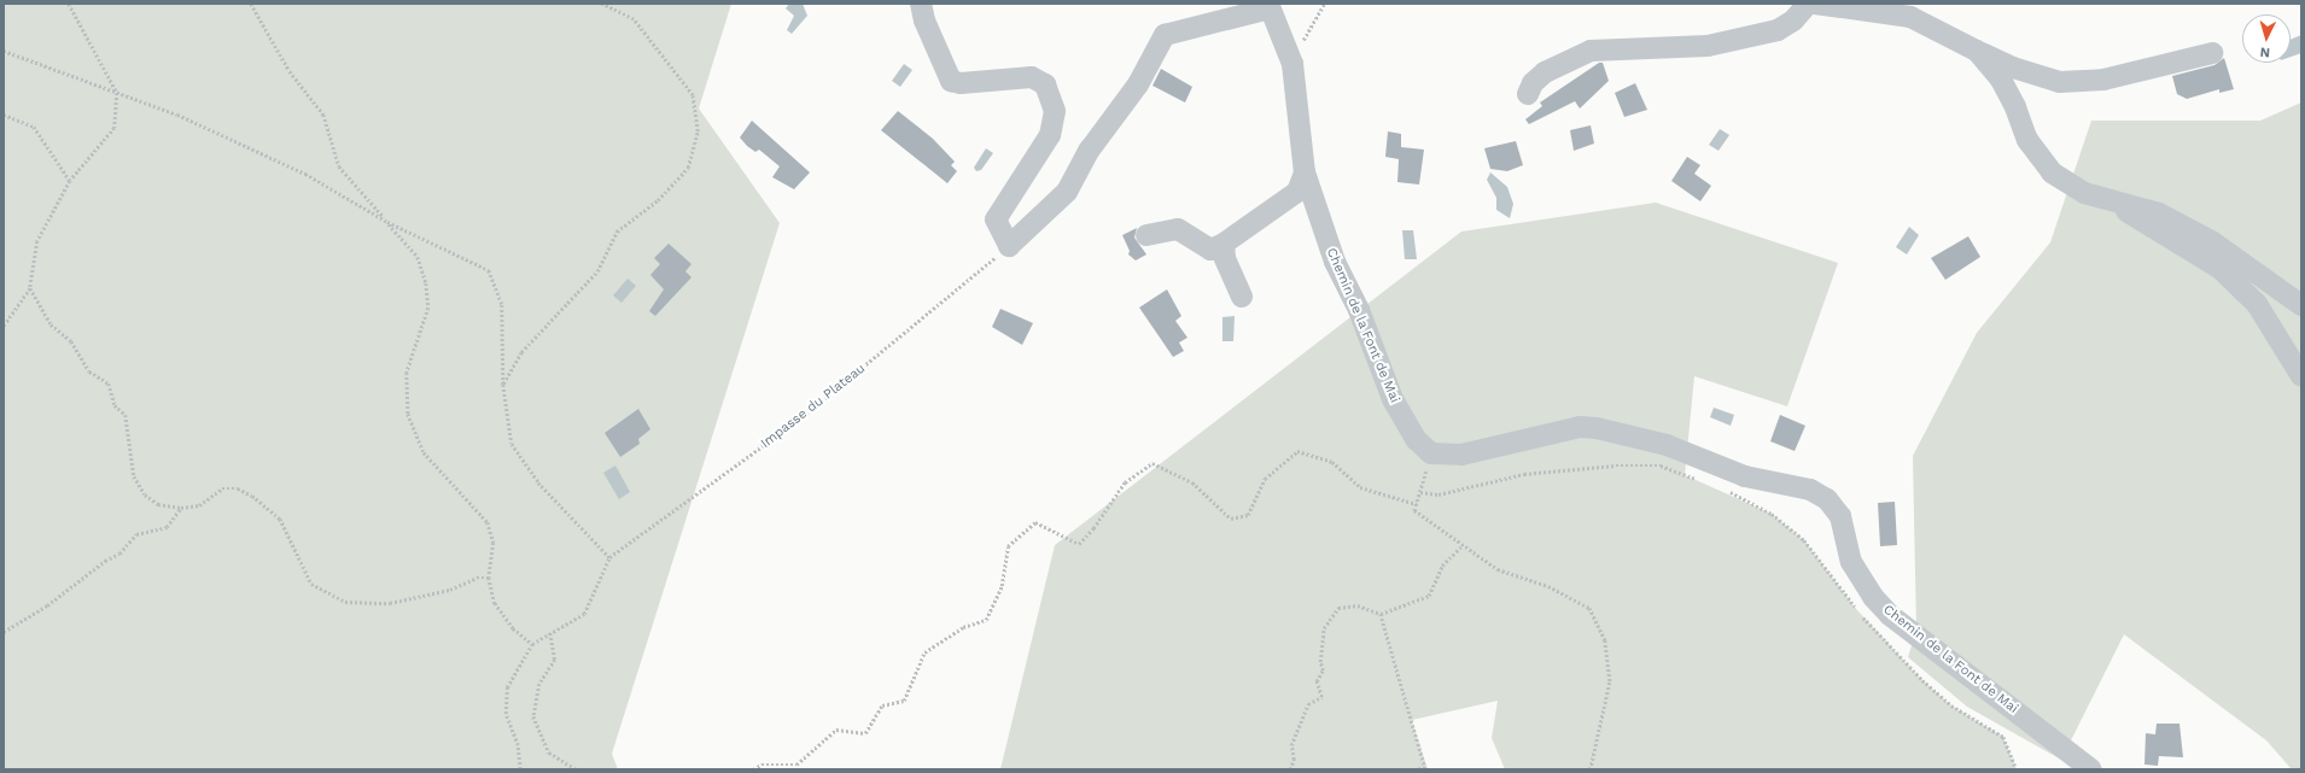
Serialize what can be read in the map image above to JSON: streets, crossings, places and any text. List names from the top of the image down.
{
  "streets": {
    "street": ["Chemin de la Font de Mai"],
    "path": ["Impasse du Plateau"]
  },
  "north": "bottom"
}
